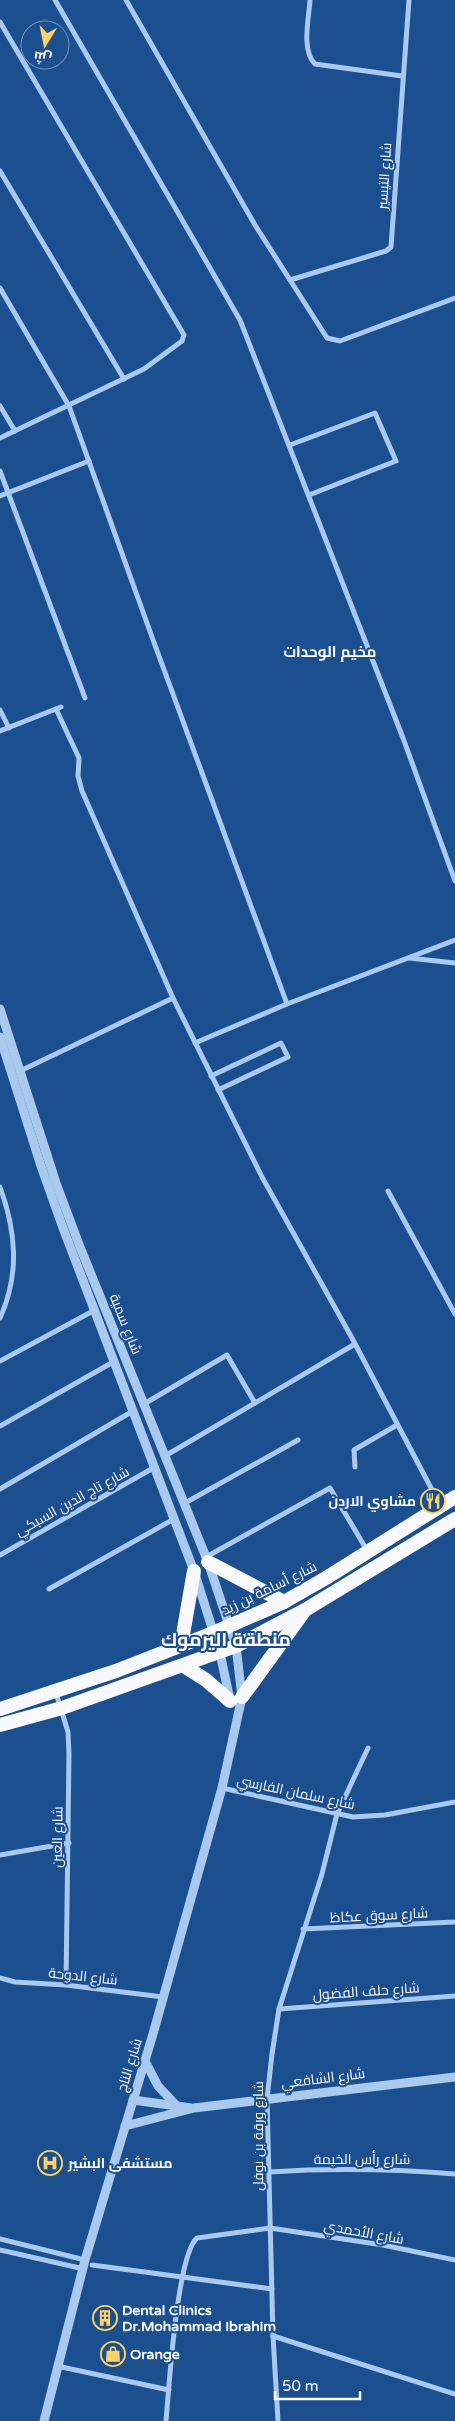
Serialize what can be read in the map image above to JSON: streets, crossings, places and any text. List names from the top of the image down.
{
  "streets": {
    "highway": ["شارع أسامة بن زيد"],
    "street": [
      "شارع التيسير",
      "شارع سمية",
      "شارع تاج الدين السبكي",
      "شارع سلمان الفارسي",
      "شارع العين",
      "شارع سوق عكاظ",
      "شارع الدوحة",
      "شارع حلف الفضول",
      "شارع التاج",
      "شارع الشافعي",
      "شارع ورقة بن نوفل",
      "شارع رأس الخيمة",
      "شارع الأحمدي"
    ]
  },
  "crossings": [
    ["شارع سمية", "شارع تاج الدين السبكي"],
    ["شارع سمية", "شارع أسامة بن زيد"],
    ["شارع سمية", "شارع التاج"],
    ["شارع أسامة بن زيد", "شارع العين"],
    ["شارع سلمان الفارسي", "شارع التاج"],
    ["شارع سلمان الفارسي", "شارع ورقة بن نوفل"],
    ["شارع العين", "شارع الدوحة"],
    ["شارع سوق عكاظ", "شارع ورقة بن نوفل"],
    ["شارع الدوحة", "شارع التاج"],
    ["شارع حلف الفضول", "شارع ورقة بن نوفل"],
    ["شارع التاج", "شارع الشافعي"],
    ["شارع الشافعي", "شارع ورقة بن نوفل"],
    ["شارع ورقة بن نوفل", "شارع رأس الخيمة"],
    ["شارع ورقة بن نوفل", "شارع الأحمدي"]
  ],
  "districts": ["مخيم الوحدات", "منطقة اليرموك"],
  "places": {
    "restaurant": ["مشاوي الاردن"],
    "hospital": ["مستشفى البشير"],
    "building": ["Dental Clinics Dr.Mohammad Ibrahim"],
    "shop": ["Orange"]
  },
  "scale_bar": "50 m",
  "north": "bottom"
}
